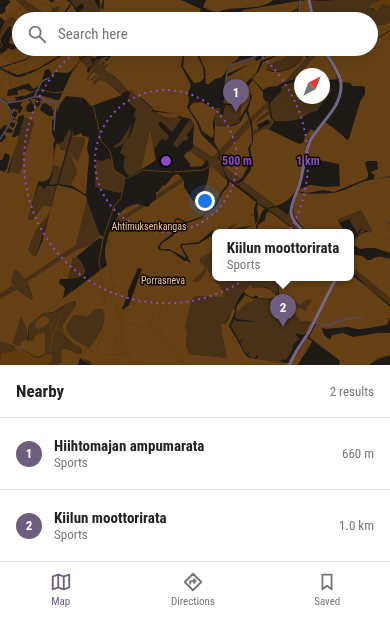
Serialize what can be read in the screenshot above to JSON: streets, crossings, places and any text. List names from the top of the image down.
{
  "parks": ["Ahtimuksenkangas", "Porrasneva"],
  "north": "top right",
  "page": {
    "search": "Search here",
    "pins": ["1", "2"],
    "popup": ["Kiilun moottorirata", "Sports"],
    "heading": ["Nearby", "2 results"],
    "list": [
      {
        "mark": "1",
        "name": "Hiihtomajan ampumarata",
        "note": "Sports",
        "value": "660 m"
      },
      {
        "mark": "2",
        "name": "Kiilun moottorirata",
        "note": "Sports",
        "value": "1.0 km"
      }
    ],
    "nav": ["Map", "Directions", "Saved"]
  },
  "rings": ["500 m", "1 km"]
}
